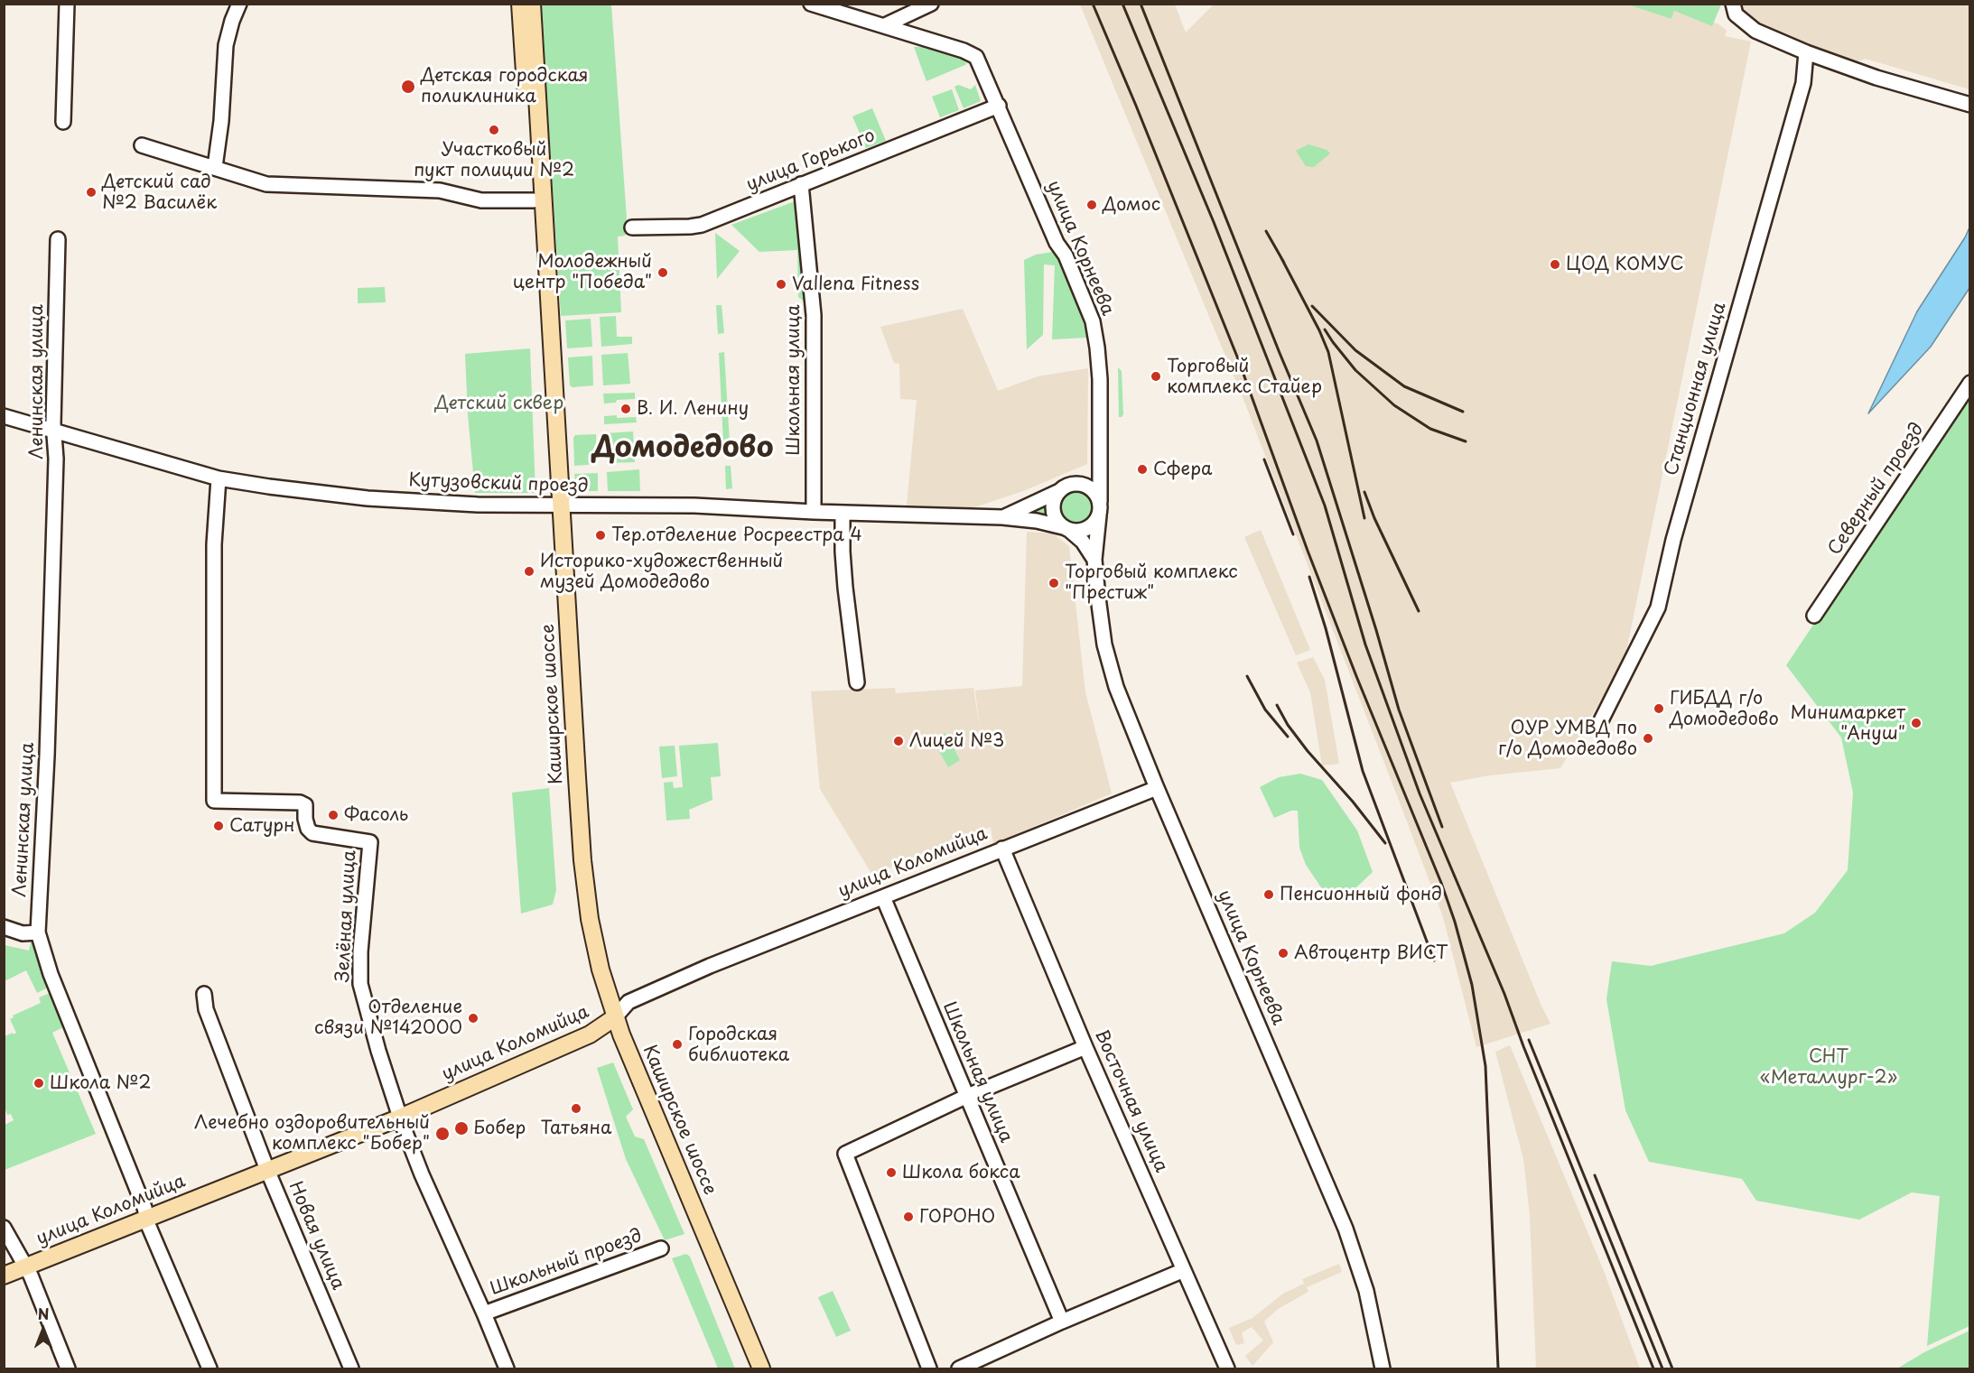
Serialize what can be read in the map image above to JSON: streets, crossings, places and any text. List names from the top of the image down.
{
  "streets": {
    "main road": ["Каширское шоссе", "улица Коломийца"],
    "street": [
      "улица Горького",
      "улица Корнеева",
      "Школьная улица",
      "Ленинская улица",
      "Станционная улица",
      "Кутузовский проезд",
      "Северный проезд",
      "Зелёная улица",
      "Восточная улица",
      "Новая улица",
      "Школьный проезд"
    ]
  },
  "crossings": [
    ["улица Горького", "улица Корнеева"],
    ["улица Горького", "Школьная улица"],
    ["улица Корнеева", "Кутузовский проезд"],
    ["улица Корнеева", "улица Коломийца"],
    ["Школьная улица", "Кутузовский проезд"],
    ["Школьная улица", "улица Коломийца"],
    ["Ленинская улица", "Кутузовский проезд"],
    ["Ленинская улица", "улица Коломийца"],
    ["Кутузовский проезд", "Каширское шоссе"],
    ["Кутузовский проезд", "Зелёная улица"],
    ["Каширское шоссе", "улица Коломийца"],
    ["улица Коломийца", "Зелёная улица"],
    ["улица Коломийца", "Восточная улица"],
    ["улица Коломийца", "Новая улица"],
    ["Зелёная улица", "Школьный проезд"]
  ],
  "districts": ["Домодедово"],
  "parks": ["Детский сквер", "СНТ «Металлург-2»"],
  "places": [
    "Детская городская поликлиника",
    "Участковый пукт полиции №2",
    "Детский сад №2 Василёк",
    "Домос",
    "ЦОД КОМУС",
    "Молодежный центр \"Победа\"",
    "Vallena Fitness",
    "Торговый комплекс Стайер",
    "В. И. Ленину",
    "Сфера",
    "Тер.отделение Росреестра 4",
    "Историко-художественный музей Домодедово",
    "Торговый комплекс \"Престиж\"",
    "ГИБДД г/о Домодедово",
    "Минимаркет \"Ануш\"",
    "ОУР УМВД по г/о Домодедово",
    "Лицей №3",
    "Фасоль",
    "Сатурн",
    "Пенсионный фонд",
    "Автоцентр ВИСТ",
    "Отделение связи №142000",
    "Городская библиотека",
    "Школа №2",
    "Татьяна",
    "Бобер",
    "Лечебно оздоровительный комплекс \"Бобер\"",
    "Школа бокса",
    "ГОРОНО"
  ],
  "north": "top"
}
